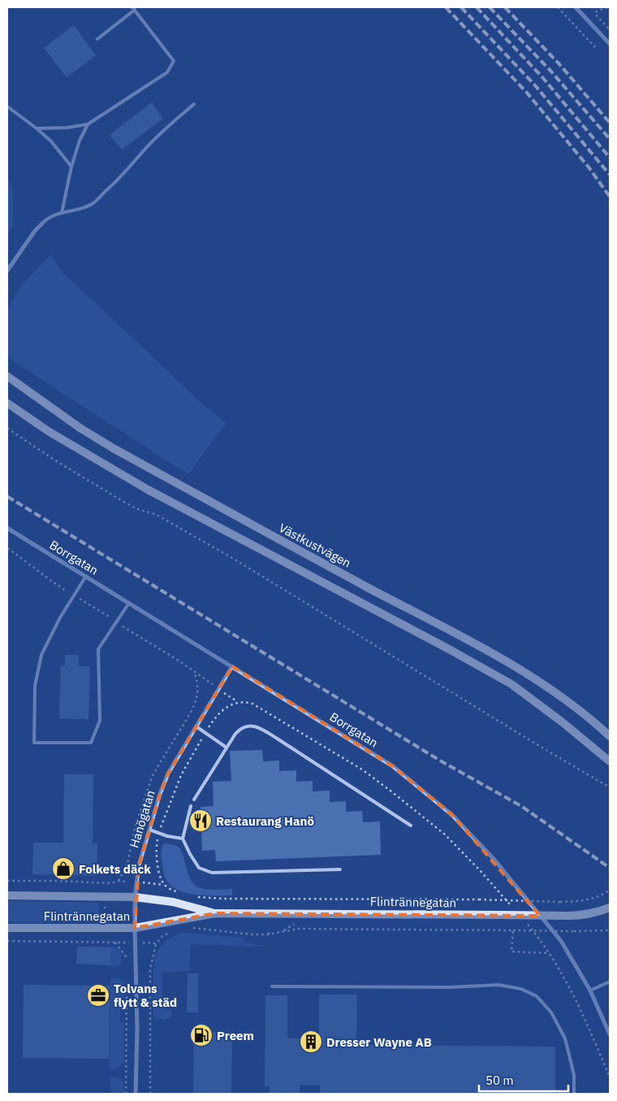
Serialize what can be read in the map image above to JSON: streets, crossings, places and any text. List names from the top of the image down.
{
  "streets": {
    "main road": ["Västkustvägen", "Flintrännegatan"],
    "street": ["Borrgatan", "Hanögatan"]
  },
  "crossings": [
    ["Borrgatan", "Hanögatan"],
    ["Hanögatan", "Flintrännegatan"]
  ],
  "places": {
    "restaurant": ["Restaurang Hanö"],
    "shop": ["Folkets däck"],
    "office": ["Tolvans flytt & städ"],
    "fuel station": ["Preem"],
    "building": ["Dresser Wayne AB"]
  },
  "scale_bar": "50 m"
}
